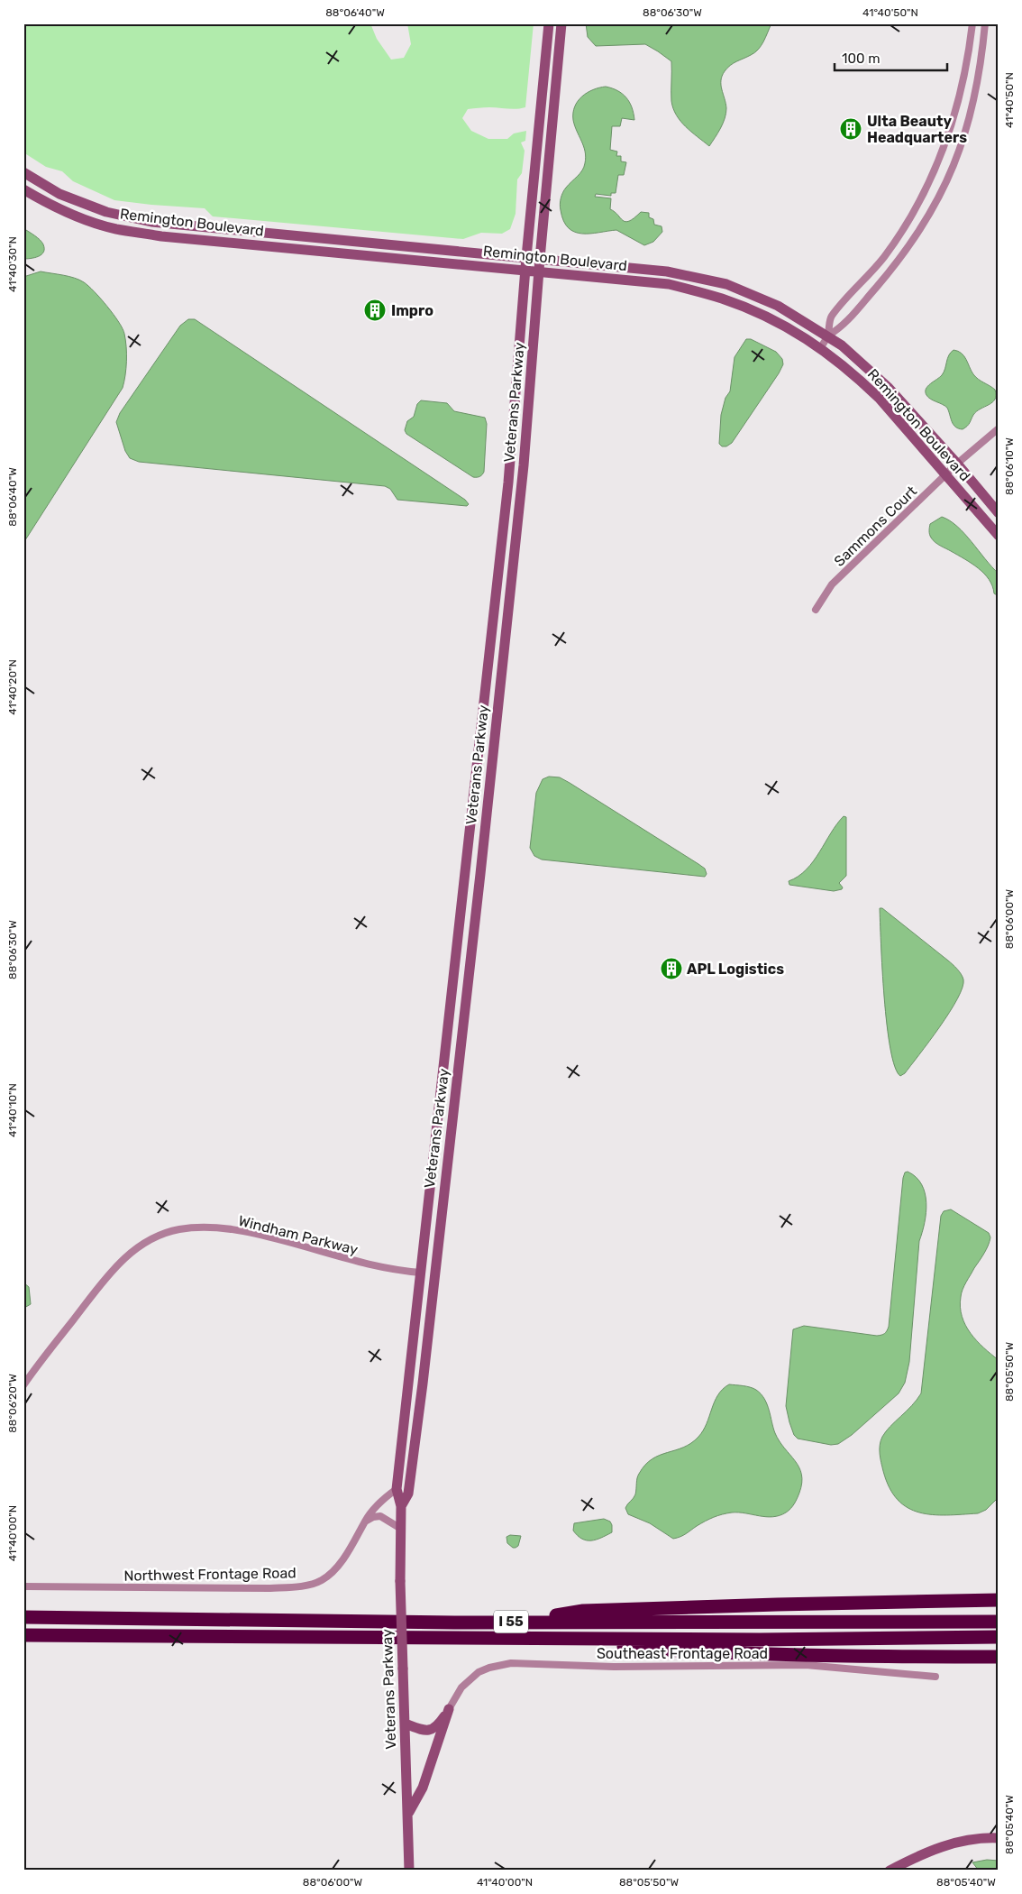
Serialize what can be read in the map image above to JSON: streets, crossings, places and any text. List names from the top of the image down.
{
  "streets": {
    "highway": ["I 55"],
    "main road": ["Remington Boulevard", "Veterans Parkway"],
    "street": [
      "Sammons Court",
      "Windham Parkway",
      "Northwest Frontage Road",
      "Southeast Frontage Road"
    ]
  },
  "crossings": [
    ["Remington Boulevard", "Veterans Parkway"],
    ["Remington Boulevard", "Sammons Court"],
    ["Veterans Parkway", "Windham Parkway"],
    ["Veterans Parkway", "Northwest Frontage Road"]
  ],
  "places": {
    "building": ["Ulta Beauty Headquarters", "Impro", "APL Logistics"]
  },
  "scale_bar": "100 m",
  "coordinates": [
    "88°06'40\"W",
    "88°06'30\"W",
    "41°40'50\"N",
    "41°40'30\"N",
    "88°06'10\"W",
    "41°40'20\"N",
    "88°06'00\"W",
    "41°40'10\"N",
    "88°05'50\"W",
    "88°06'20\"W",
    "41°40'00\"N",
    "88°05'40\"W"
  ]
}
